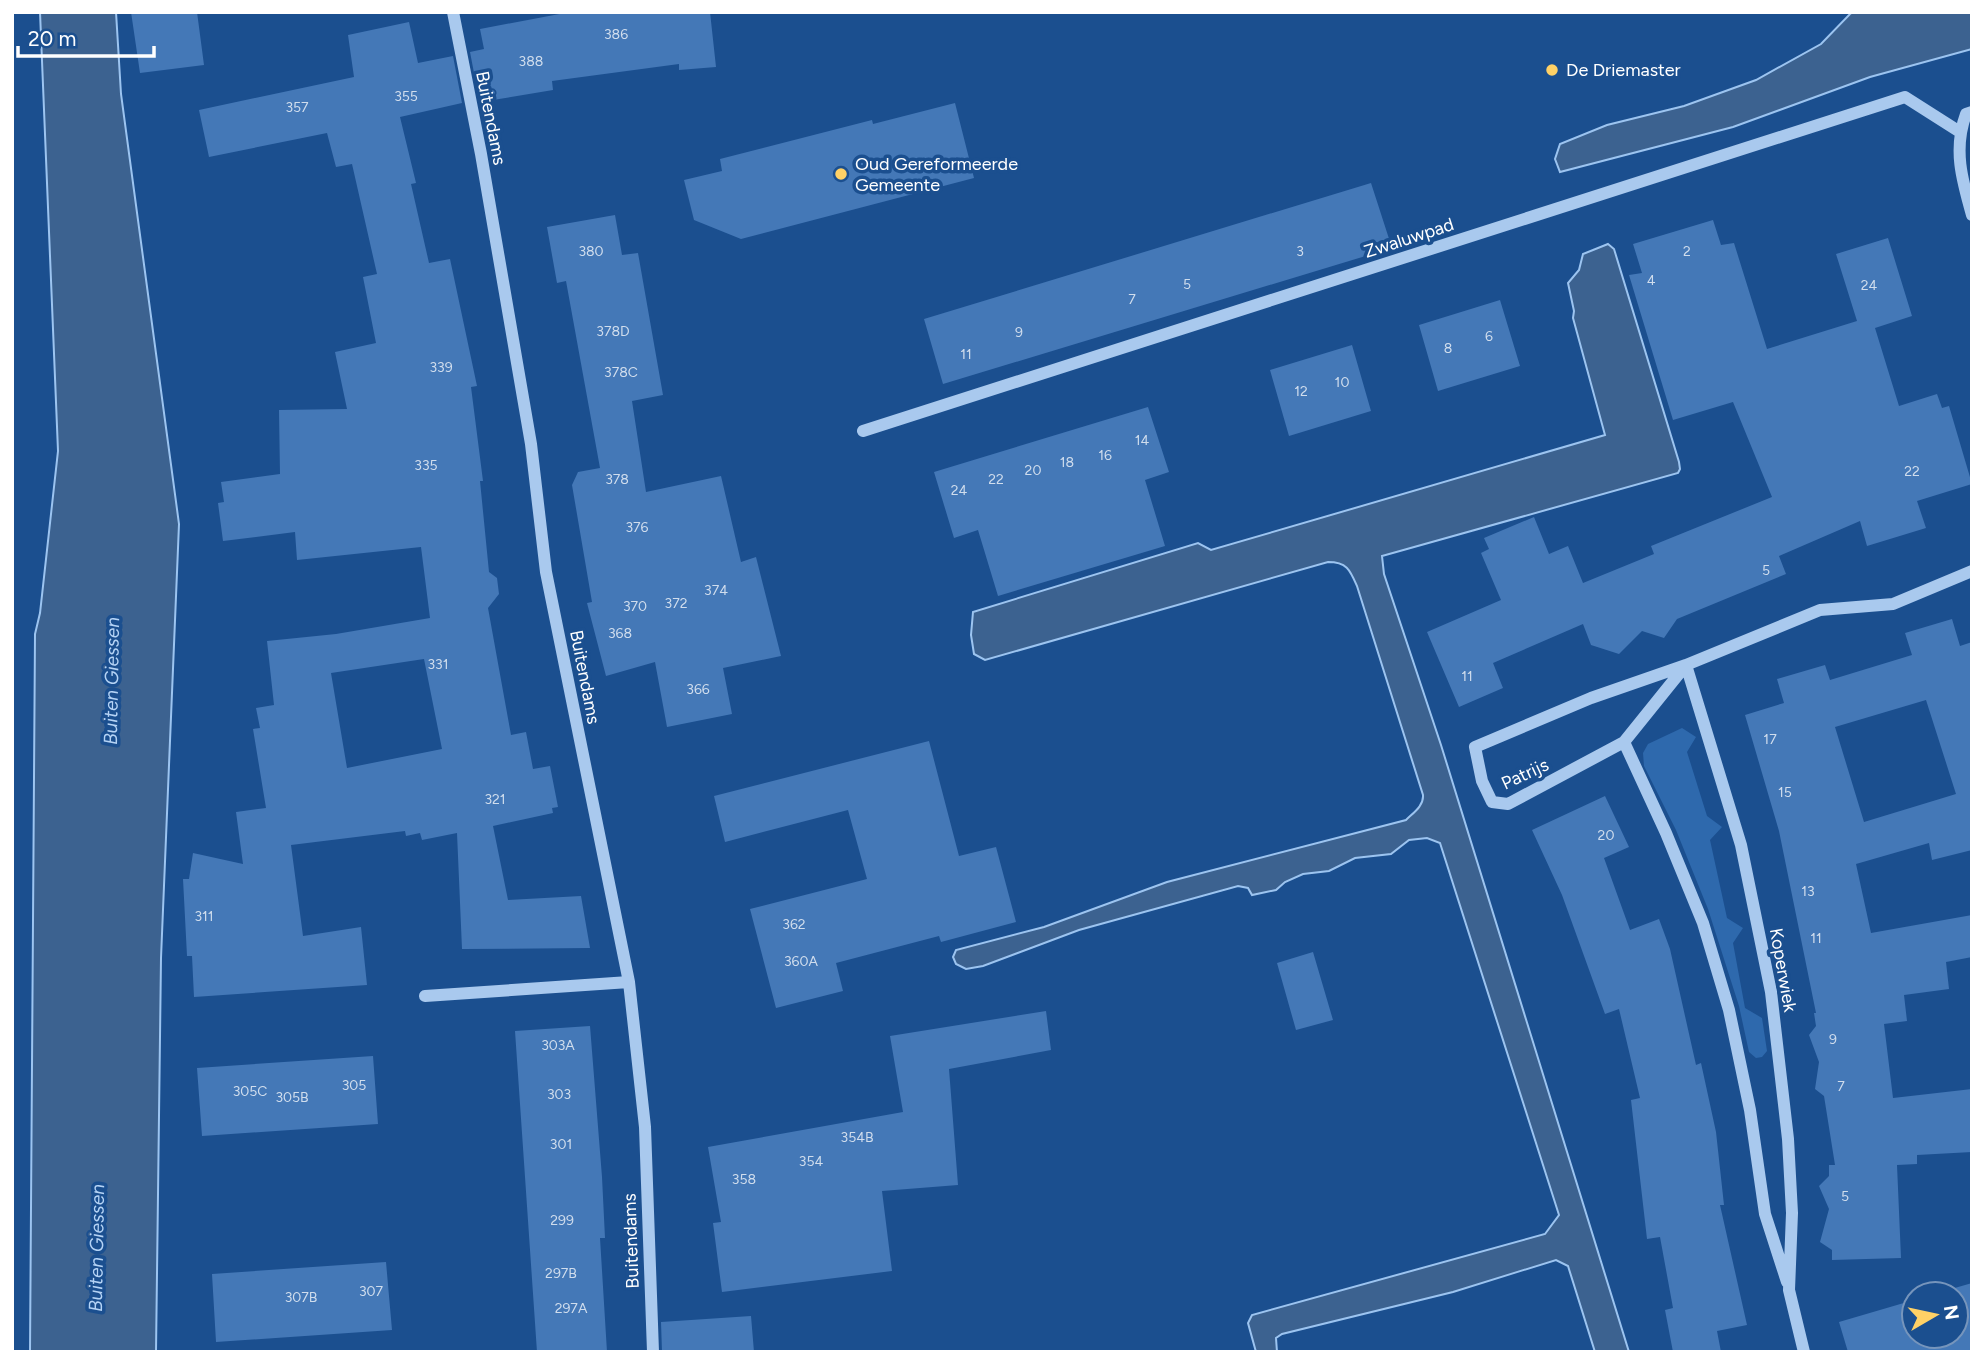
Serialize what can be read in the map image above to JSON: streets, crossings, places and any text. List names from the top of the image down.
{
  "streets": {
    "street": [
      "Buitendams",
      "Zwaluwpad",
      "Patrijs",
      "Koperwiek"
    ]
  },
  "crossings": [
    ["Patrijs", "Koperwiek"]
  ],
  "water": ["Buiten Giessen"],
  "places": ["De Driemaster", "Oud Gereformeerde Gemeente"],
  "house_numbers": [
    "386",
    "388",
    "355",
    "357",
    "380",
    "3",
    "2",
    "4",
    "5",
    "24",
    "7",
    "378D",
    "9",
    "6",
    "8",
    "11",
    "339",
    "378C",
    "10",
    "12",
    "14",
    "16",
    "18",
    "335",
    "20",
    "22",
    "378",
    "22",
    "24",
    "376",
    "5",
    "374",
    "372",
    "370",
    "368",
    "331",
    "11",
    "366",
    "17",
    "15",
    "321",
    "20",
    "13",
    "311",
    "362",
    "11",
    "360A",
    "9",
    "303A",
    "305",
    "7",
    "305C",
    "303",
    "305B",
    "354B",
    "301",
    "354",
    "358",
    "5",
    "299",
    "297B",
    "307",
    "307B",
    "297A"
  ],
  "scale_bar": "20 m",
  "north": "right"
}
